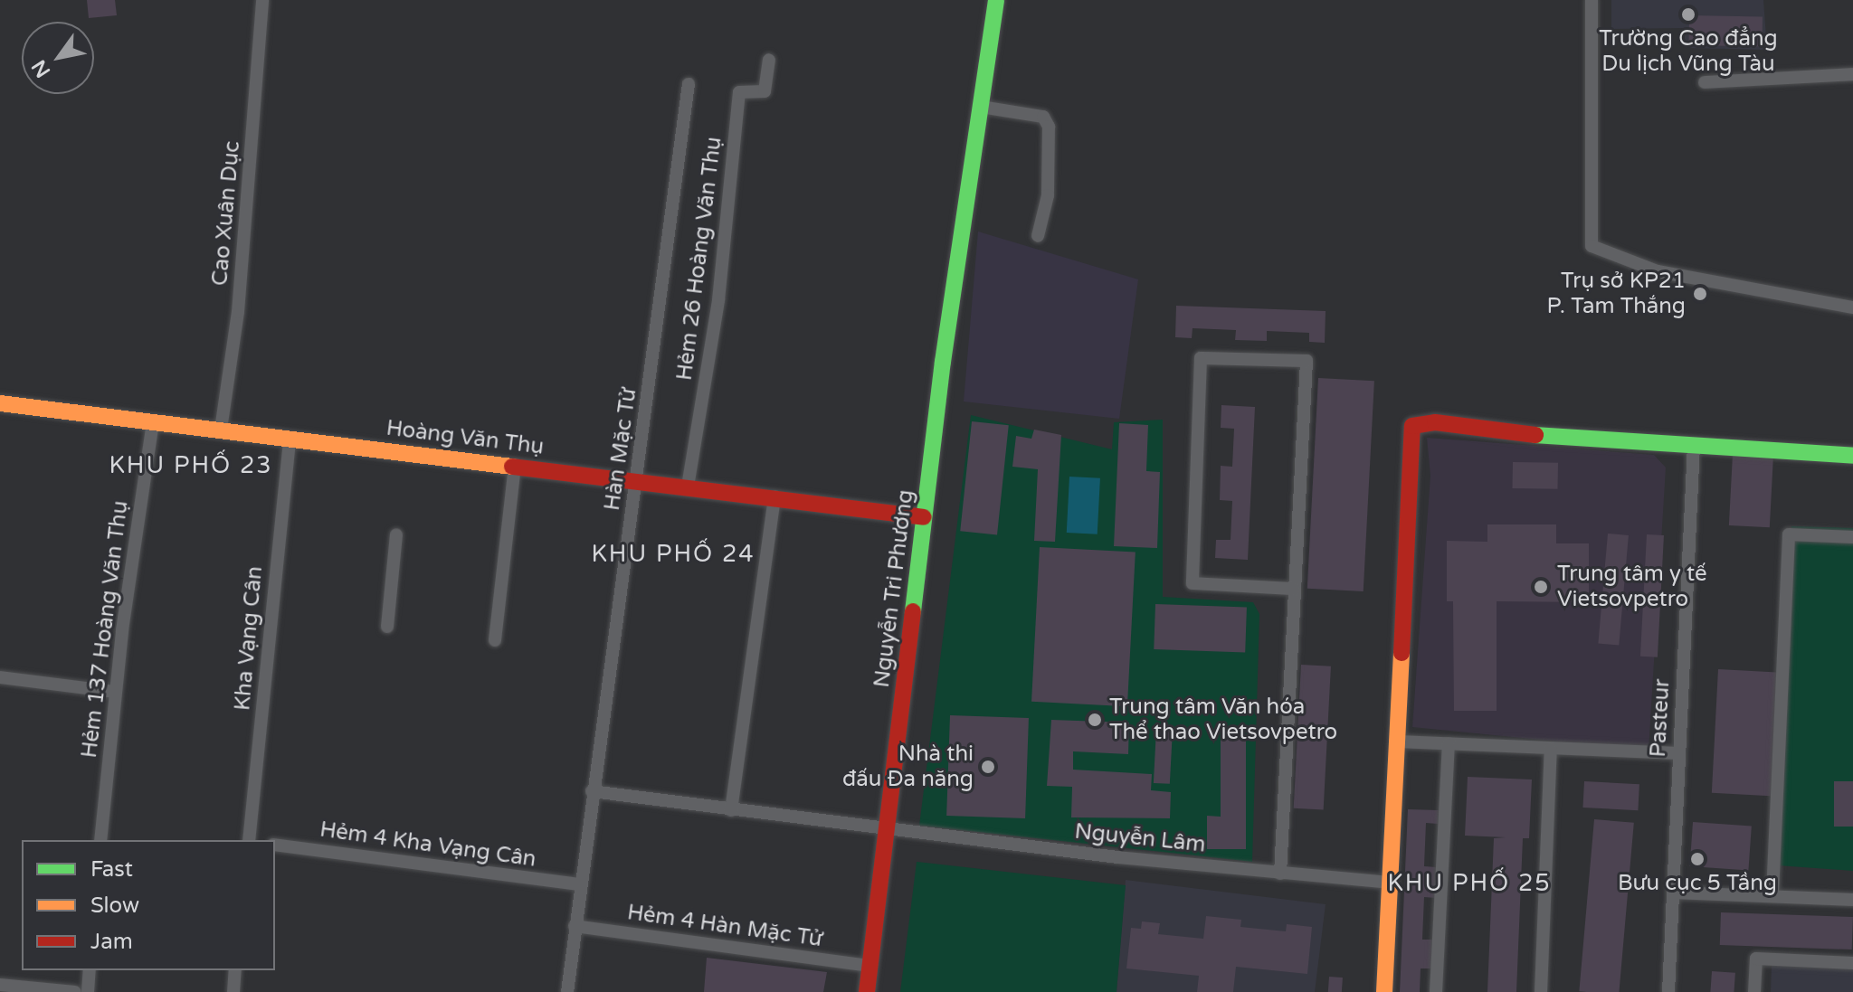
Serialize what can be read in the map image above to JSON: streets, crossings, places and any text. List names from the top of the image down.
{
  "streets": {
    "street": [
      "Cao Xuân Dục",
      "Hẻm 26 Hoàng Văn Thụ",
      "Hoàng Văn Thụ",
      "Hàn Mặc Tử",
      "Nguyễn Tri Phương",
      "Hẻm 137 Hoàng Văn Thụ",
      "Kha Vạng Cân",
      "Pasteur",
      "Nguyễn Lâm",
      "Hẻm 4 Kha Vạng Cân",
      "Hẻm 4 Hàn Mặc Tử"
    ]
  },
  "crossings": [
    ["Cao Xuân Dục", "Hoàng Văn Thụ"],
    ["Hẻm 26 Hoàng Văn Thụ", "Hoàng Văn Thụ"],
    ["Hoàng Văn Thụ", "Hàn Mặc Tử"],
    ["Hoàng Văn Thụ", "Nguyễn Tri Phương"],
    ["Hoàng Văn Thụ", "Hẻm 137 Hoàng Văn Thụ"],
    ["Hoàng Văn Thụ", "Kha Vạng Cân"],
    ["Hàn Mặc Tử", "Nguyễn Lâm"],
    ["Hàn Mặc Tử", "Hẻm 4 Kha Vạng Cân"],
    ["Hàn Mặc Tử", "Hẻm 4 Hàn Mặc Tử"],
    ["Nguyễn Tri Phương", "Nguyễn Lâm"],
    ["Nguyễn Tri Phương", "Hẻm 4 Hàn Mặc Tử"]
  ],
  "districts": ["KHU PHỐ 23", "KHU PHỐ 24", "KHU PHỐ 25"],
  "places": [
    "Trường Cao đẳng Du lịch Vũng Tàu",
    "Trụ sở KP21 P. Tam Thắng",
    "Trung tâm y tế Vietsovpetro",
    "Trung tâm Văn hóa Thể thao Vietsovpetro",
    "Nhà thi đấu Đa năng",
    "Bưu cục 5 Tầng"
  ],
  "legend": ["Fast", "Slow", "Jam"],
  "north": "bottom left"
}
